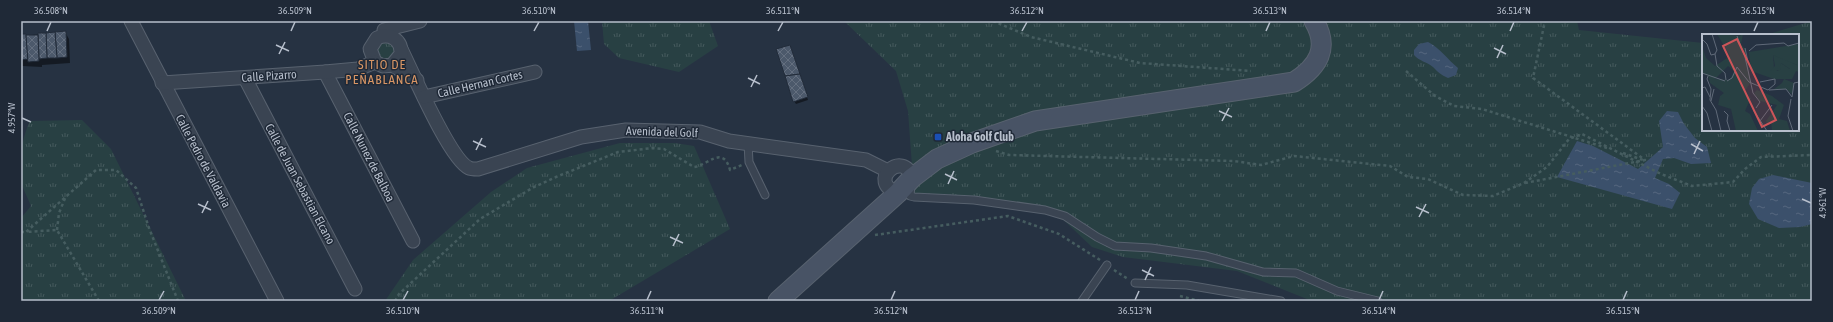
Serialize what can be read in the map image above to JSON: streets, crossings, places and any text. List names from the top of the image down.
{
  "streets": {
    "street": [
      "Calle Pizarro",
      "Calle Hernan Cortes",
      "Avenida del Golf",
      "Calle Nunez de Balboa",
      "Calle Pedro de Valdavia",
      "Calle de Juan Sebastian Elcano"
    ]
  },
  "crossings": [
    ["Calle Pizarro", "Avenida del Golf"],
    ["Calle Pizarro", "Calle Nunez de Balboa"],
    ["Calle Pizarro", "Calle Pedro de Valdavia"],
    ["Calle Pizarro", "Calle de Juan Sebastian Elcano"],
    ["Calle Hernan Cortes", "Avenida del Golf"]
  ],
  "districts": ["SITIO DE PEÑABLANCA"],
  "places": {
    "transit": ["Aloha Golf Club"]
  },
  "coordinates": [
    "36.508°N",
    "36.509°N",
    "36.510°N",
    "36.511°N",
    "36.512°N",
    "36.513°N",
    "36.514°N",
    "36.515°N",
    "4.957°W",
    "4.961°W"
  ]
}
